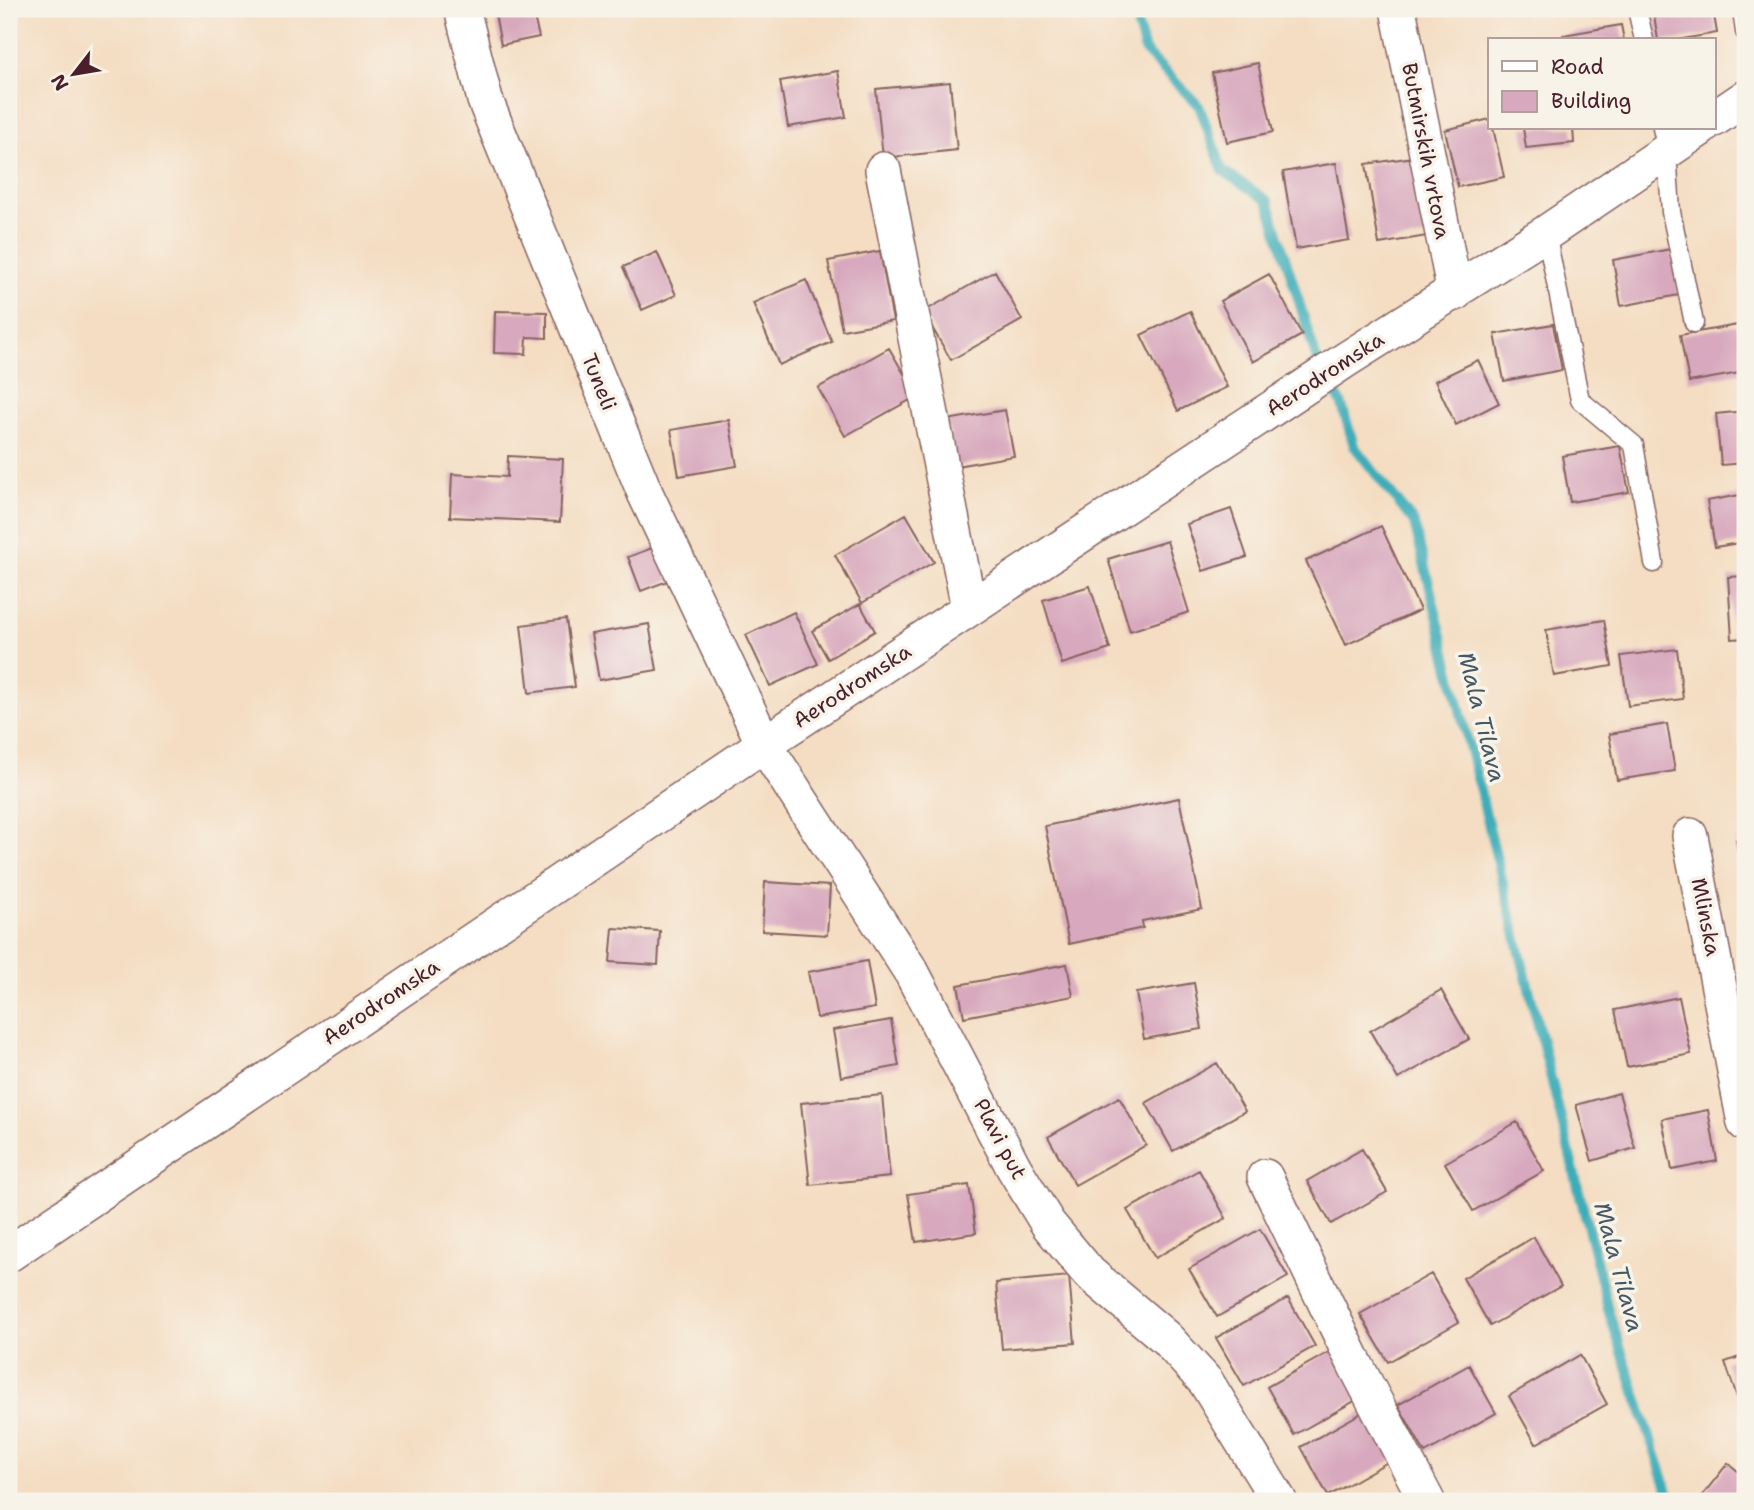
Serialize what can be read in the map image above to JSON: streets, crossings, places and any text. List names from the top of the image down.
{
  "streets": {
    "street": [
      "Butmirskih vrtova",
      "Aerodromska",
      "Tuneli",
      "Mlinska",
      "Plavi put"
    ]
  },
  "crossings": [
    ["Butmirskih vrtova", "Aerodromska"],
    ["Aerodromska", "Tuneli"],
    ["Aerodromska", "Plavi put"],
    ["Tuneli", "Plavi put"]
  ],
  "water": ["Mala Tilava"],
  "legend": ["Road", "Building"],
  "north": "bottom left"
}
